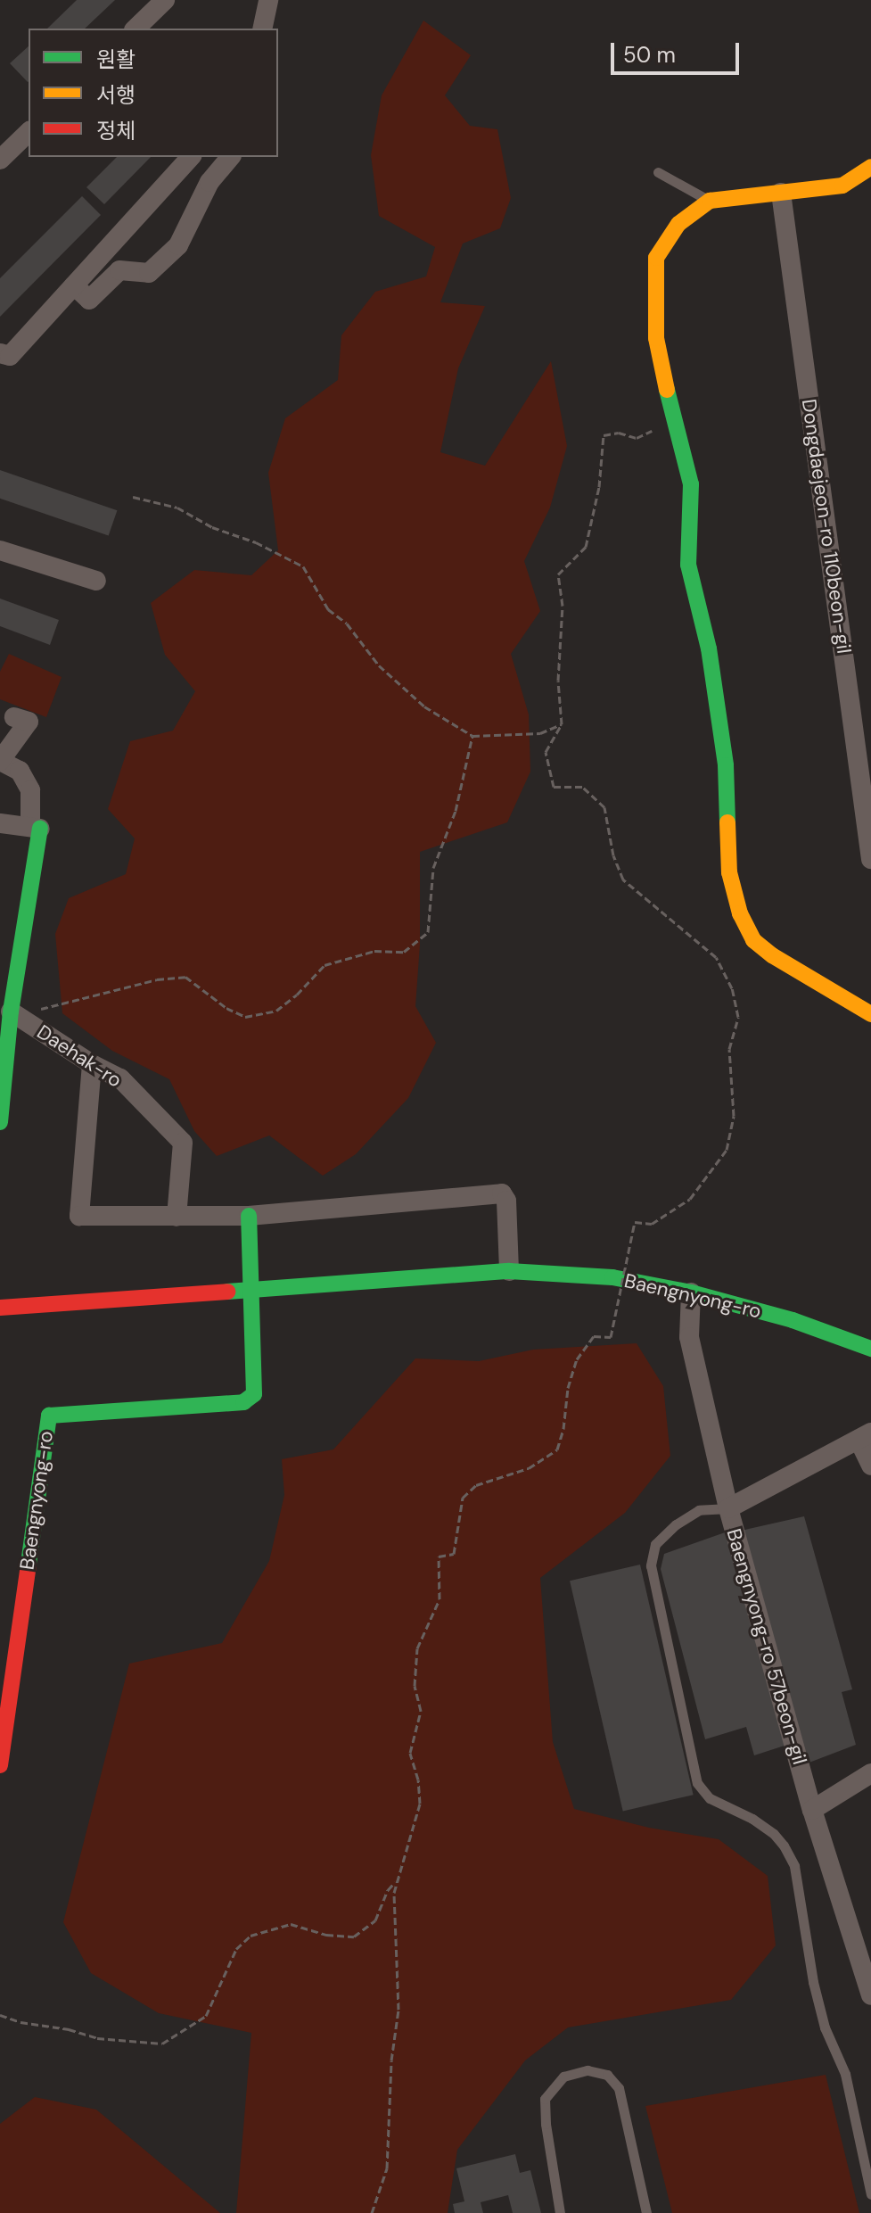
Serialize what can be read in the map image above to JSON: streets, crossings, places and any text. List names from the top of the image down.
{
  "streets": {
    "street": [
      "Dongdaejeon-ro 110beon-gil",
      "Daehak-ro",
      "Baengnyong-ro",
      "Baengnyong-ro 57beon-gil"
    ]
  },
  "crossings": [
    ["Baengnyong-ro", "Baengnyong-ro 57beon-gil"]
  ],
  "legend": ["원활", "서행", "정체"],
  "scale_bar": "50 m"
}
